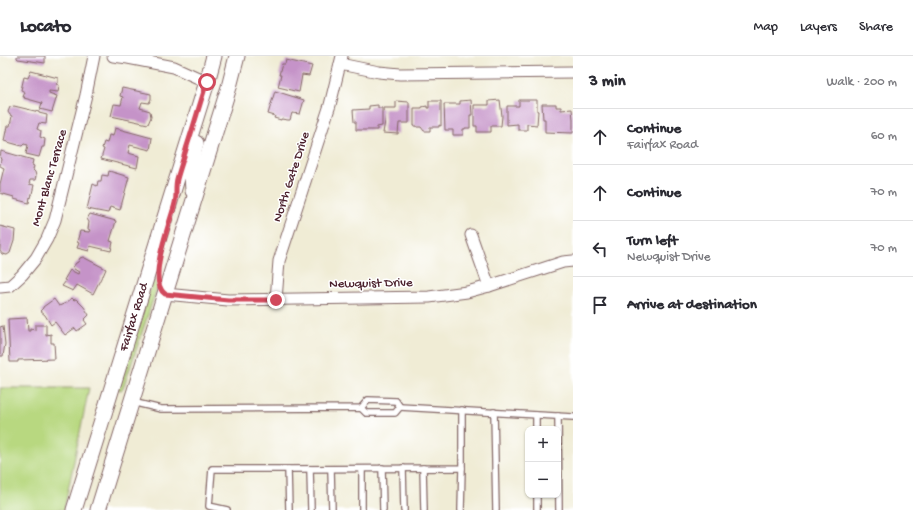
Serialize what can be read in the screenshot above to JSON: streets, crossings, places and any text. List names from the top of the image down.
{
  "streets": {
    "main road": ["Fairfax Road"],
    "street": ["North Gate Drive", "Mont Blanc Terrace", "Newquist Drive"]
  },
  "crossings": [
    ["North Gate Drive", "Newquist Drive"],
    ["Newquist Drive", "Fairfax Road"]
  ],
  "page": {
    "header": "Locato",
    "nav": ["Map", "Layers", "Share"],
    "heading": ["3 min", "Walk · 200 m"],
    "list": [
      ["Continue", "Fairfax Road", "60 m"],
      ["Continue", "70 m"],
      ["Turn left", "Newquist Drive", "70 m"],
      "Arrive at destination"
    ],
    "map_buttons": ["+", "−"]
  }
}
